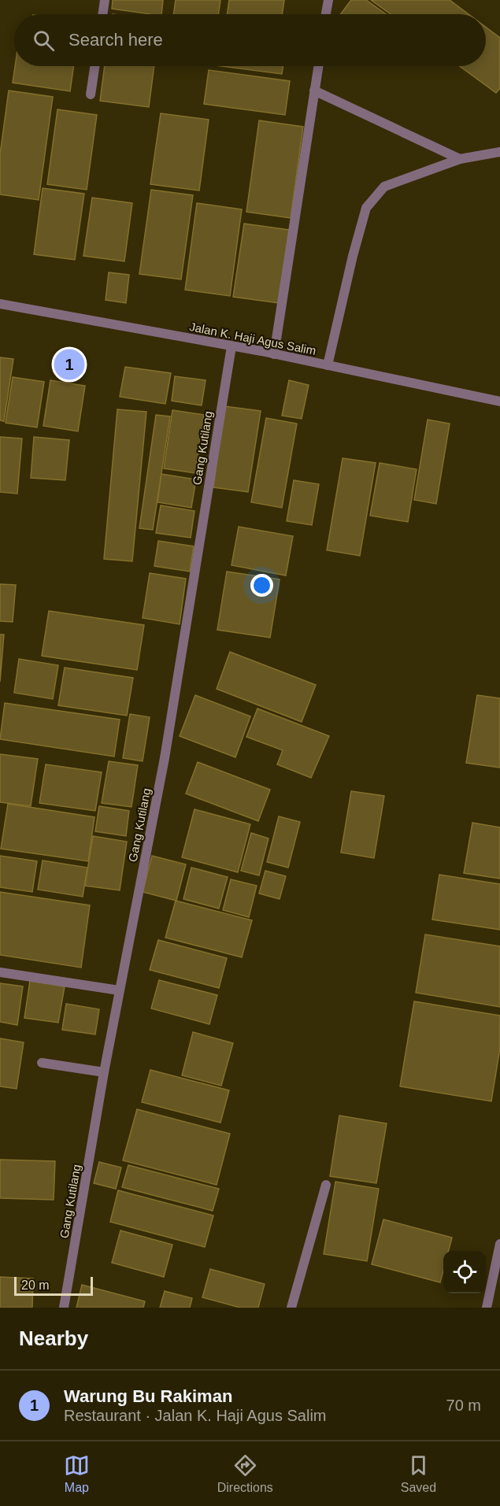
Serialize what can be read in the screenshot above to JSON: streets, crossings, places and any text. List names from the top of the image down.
{
  "streets": {
    "street": ["Jalan K. Haji Agus Salim", "Gang Kutilang"]
  },
  "crossings": [
    ["Jalan K. Haji Agus Salim", "Gang Kutilang"]
  ],
  "scale_bar": "20 m",
  "page": {
    "search": "Search here",
    "pins": "1",
    "scale": "20 m",
    "heading": "Nearby",
    "list": [
      {
        "mark": "1",
        "name": "Warung Bu Rakiman",
        "note": "Restaurant · Jalan K. Haji Agus Salim",
        "value": "70 m"
      }
    ],
    "nav": ["Map", "Directions", "Saved"]
  }
}
